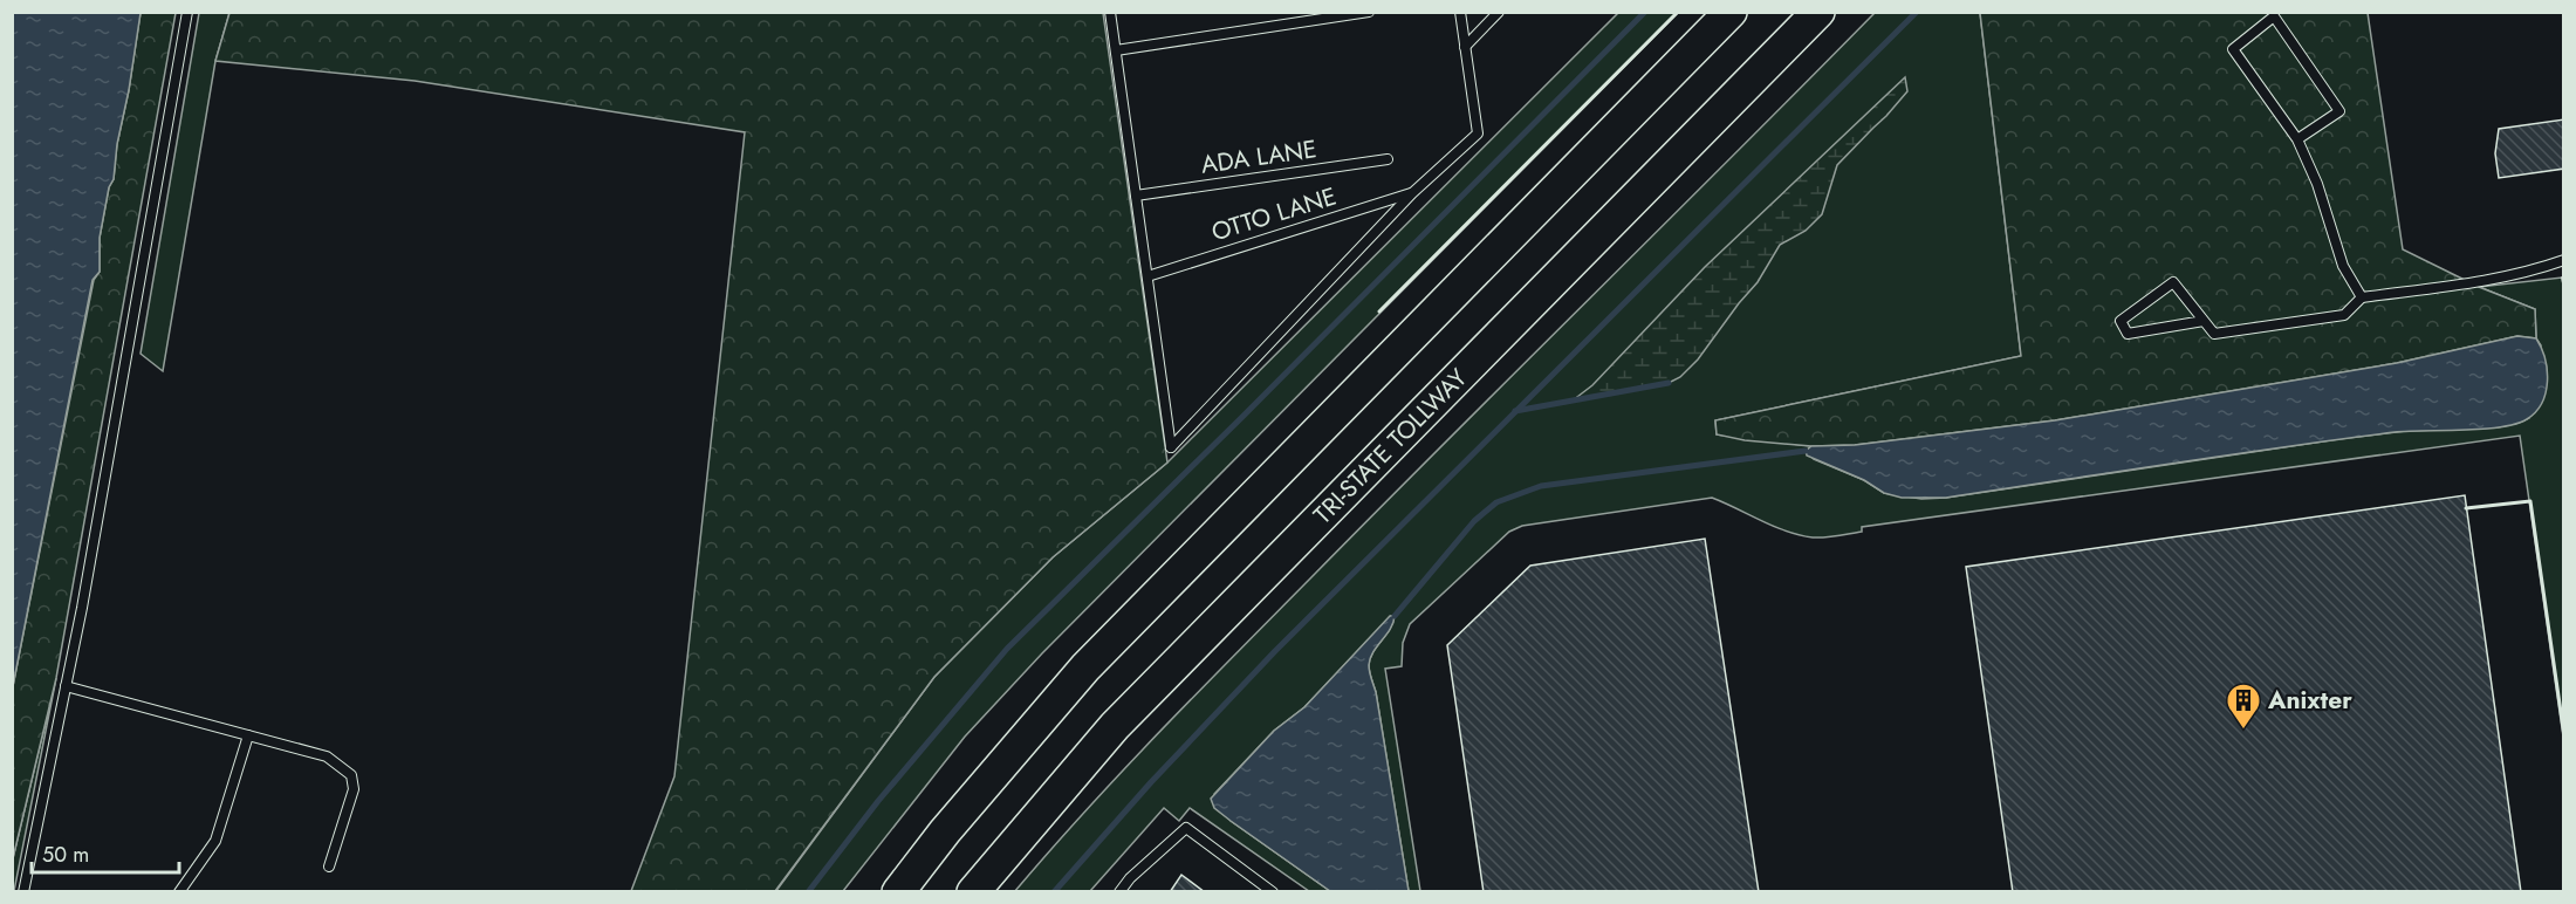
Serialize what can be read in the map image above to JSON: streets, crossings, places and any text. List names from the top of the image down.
{
  "streets": {
    "highway": ["TRI-STATE TOLLWAY"],
    "lane": ["ADA LANE", "OTTO LANE"]
  },
  "places": {
    "building": ["Anixter"]
  },
  "scale_bar": "50 m"
}
